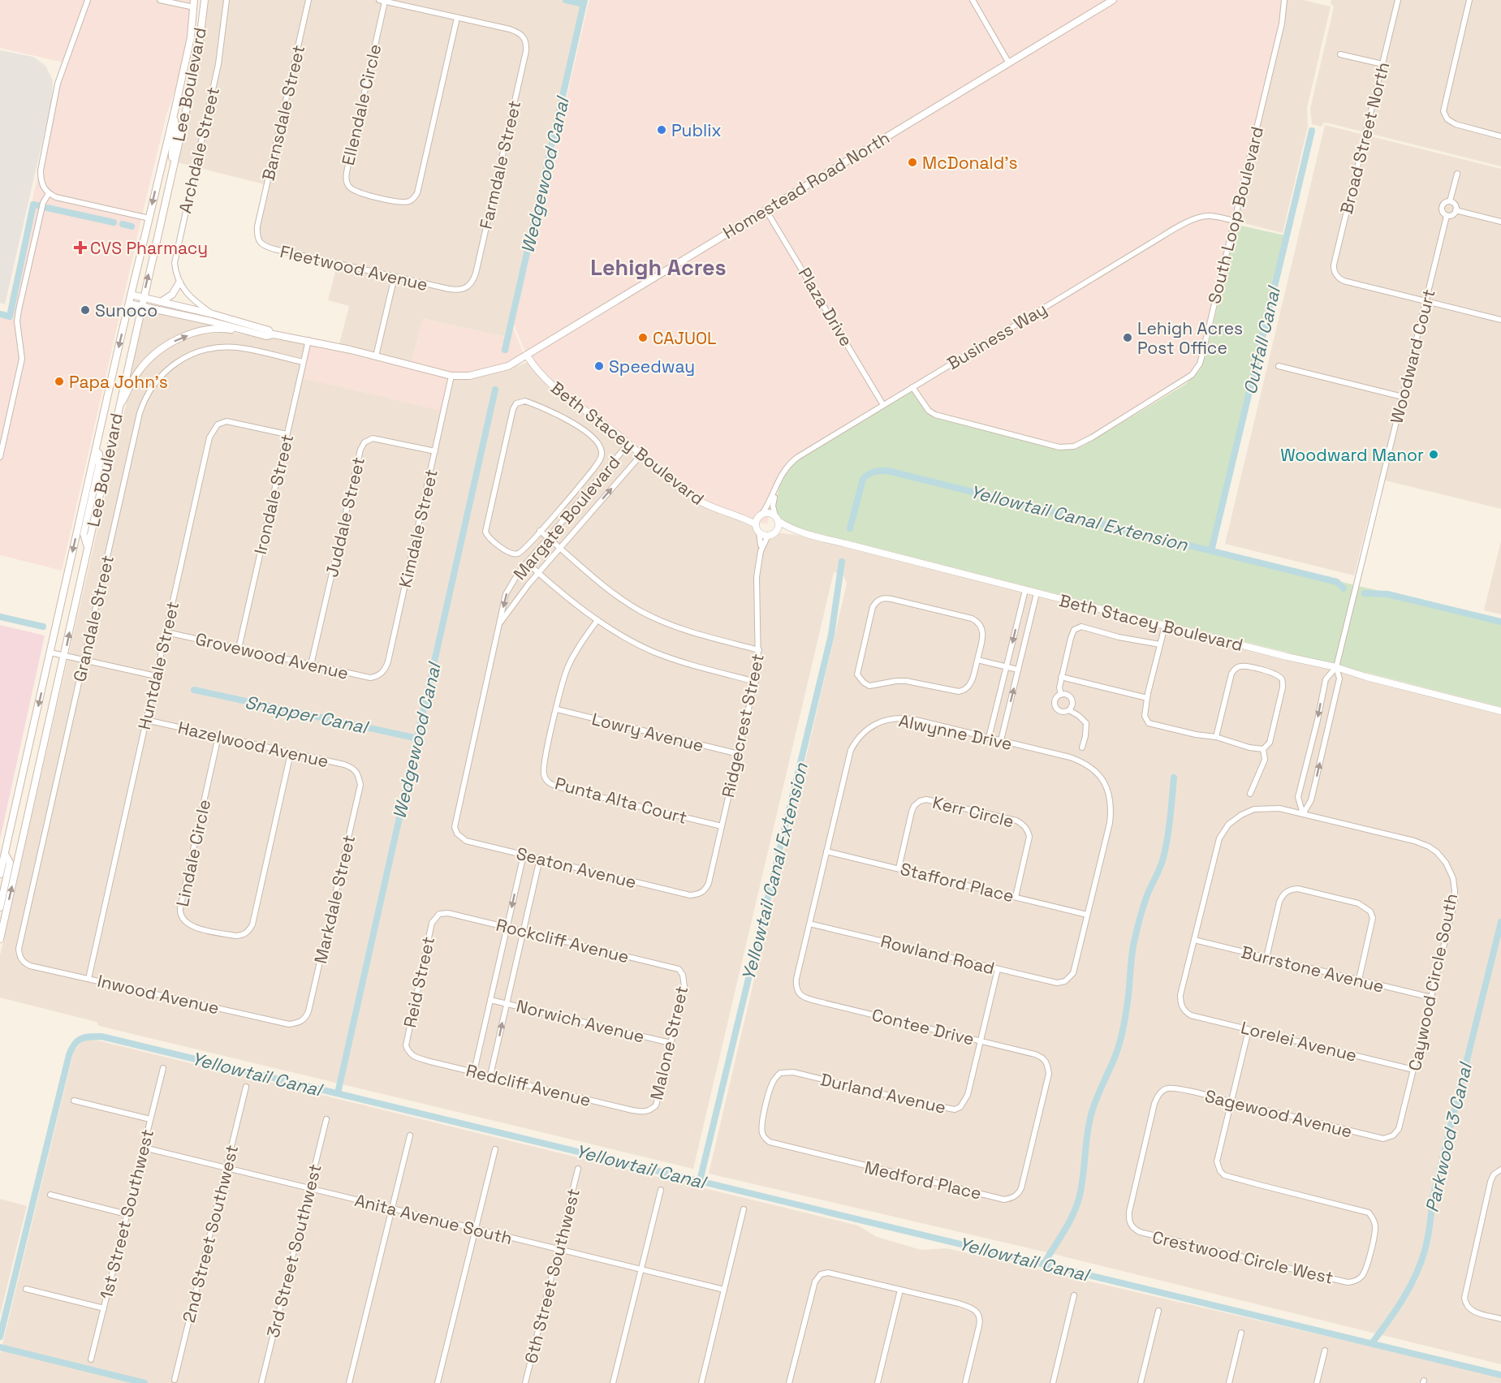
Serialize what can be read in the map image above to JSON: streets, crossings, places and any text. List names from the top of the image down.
{
  "streets": {
    "main road": ["Lee Boulevard", "Homestead Road North"],
    "street": [
      "Ellendale Circle",
      "Barnsdale Street",
      "Broad Street North",
      "Archdale Street",
      "Farmdale Street",
      "South Loop Boulevard",
      "Fleetwood Avenue",
      "Plaza Drive",
      "Business Way",
      "Woodward Court",
      "Beth Stacey Boulevard",
      "Irondale Street",
      "Juddale Street",
      "Margate Boulevard",
      "Kimdale Street",
      "Grandale Street",
      "Grovewood Avenue",
      "Huntdale Street",
      "Ridgecrest Street",
      "Lowry Avenue",
      "Alwynne Drive",
      "Hazelwood Avenue",
      "Punta Alta Court",
      "Kerr Circle",
      "Lindale Circle",
      "Seaton Avenue",
      "Stafford Place",
      "Markdale Street",
      "Rockcliff Avenue",
      "Rowland Road",
      "Burrstone Avenue",
      "Reid Street",
      "Caywood Circle South",
      "Inwood Avenue",
      "Norwich Avenue",
      "Contee Drive",
      "Lorelei Avenue",
      "Malone Street",
      "Redcliff Avenue",
      "Durland Avenue",
      "Sagewood Avenue",
      "Medford Place",
      "1st Street Southwest",
      "Anita Avenue South",
      "2nd Street Southwest",
      "3rd Street Southwest",
      "Crestwood Circle West",
      "6th Street Southwest"
    ]
  },
  "crossings": [
    ["Lee Boulevard", "Homestead Road North"],
    ["Ellendale Circle", "Farmdale Street"],
    ["Barnsdale Street", "Fleetwood Avenue"],
    ["Broad Street North", "Woodward Court"],
    ["Farmdale Street", "Fleetwood Avenue"],
    ["Homestead Road North", "Plaza Drive"],
    ["Homestead Road North", "Beth Stacey Boulevard"],
    ["Homestead Road North", "Irondale Street"],
    ["Homestead Road North", "Kimdale Street"],
    ["South Loop Boulevard", "Business Way"],
    ["Plaza Drive", "Business Way"],
    ["Business Way", "Beth Stacey Boulevard"],
    ["Business Way", "Ridgecrest Street"],
    ["Woodward Court", "Beth Stacey Boulevard"],
    ["Beth Stacey Boulevard", "Margate Boulevard"],
    ["Beth Stacey Boulevard", "Ridgecrest Street"],
    ["Irondale Street", "Grandale Street"],
    ["Irondale Street", "Grovewood Avenue"],
    ["Irondale Street", "Huntdale Street"],
    ["Juddale Street", "Kimdale Street"],
    ["Juddale Street", "Grovewood Avenue"],
    ["Margate Boulevard", "Seaton Avenue"],
    ["Kimdale Street", "Grovewood Avenue"],
    ["Grandale Street", "Inwood Avenue"],
    ["Grovewood Avenue", "Huntdale Street"],
    ["Huntdale Street", "Hazelwood Avenue"],
    ["Huntdale Street", "Inwood Avenue"],
    ["Ridgecrest Street", "Lowry Avenue"],
    ["Ridgecrest Street", "Punta Alta Court"],
    ["Ridgecrest Street", "Seaton Avenue"],
    ["Lowry Avenue", "Punta Alta Court"],
    ["Alwynne Drive", "Stafford Place"],
    ["Alwynne Drive", "Rowland Road"],
    ["Alwynne Drive", "Contee Drive"],
    ["Hazelwood Avenue", "Lindale Circle"],
    ["Hazelwood Avenue", "Markdale Street"],
    ["Kerr Circle", "Stafford Place"],
    ["Markdale Street", "Inwood Avenue"],
    ["Rockcliff Avenue", "Reid Street"],
    ["Rockcliff Avenue", "Malone Street"],
    ["Rowland Road", "Durland Avenue"],
    ["Burrstone Avenue", "Caywood Circle South"],
    ["Reid Street", "Redcliff Avenue"],
    ["Caywood Circle South", "Lorelei Avenue"],
    ["Caywood Circle South", "Sagewood Avenue"],
    ["Norwich Avenue", "Malone Street"],
    ["Contee Drive", "Durland Avenue"],
    ["Contee Drive", "Medford Place"],
    ["Malone Street", "Redcliff Avenue"],
    ["Durland Avenue", "Medford Place"],
    ["Sagewood Avenue", "Crestwood Circle West"],
    ["1st Street Southwest", "Anita Avenue South"],
    ["Anita Avenue South", "2nd Street Southwest"],
    ["Anita Avenue South", "3rd Street Southwest"],
    ["Anita Avenue South", "6th Street Southwest"]
  ],
  "districts": ["Lehigh Acres"],
  "water": [
    "Wedgewood Canal",
    "Outfall Canal",
    "Yellowtail Canal Extension",
    "Snapper Canal",
    "Yellowtail Canal",
    "Parkwood 3 Canal"
  ],
  "places": {
    "other": [
      "Publix",
      "McDonald's",
      "Sunoco",
      "CAJUOL",
      "Lehigh Acres Post Office",
      "Speedway",
      "Papa John's",
      "Woodward Manor"
    ],
    "health": ["CVS Pharmacy"]
  }
}
